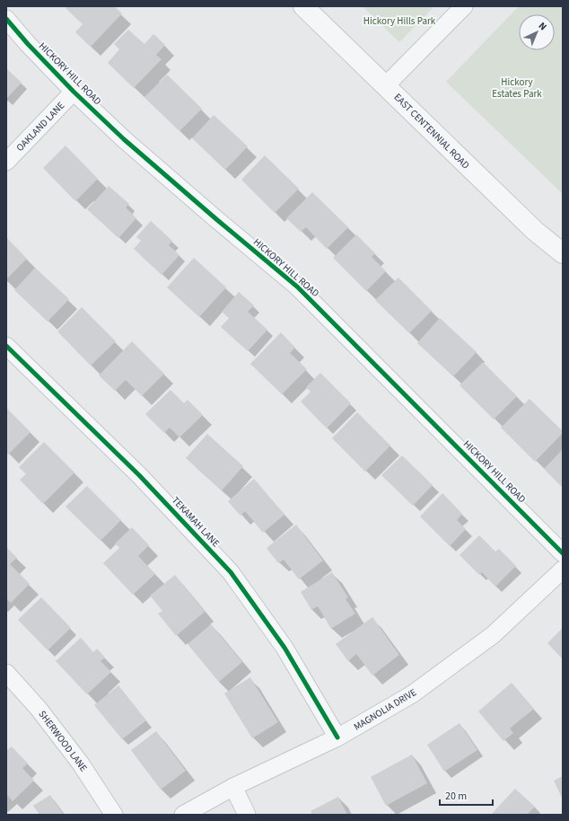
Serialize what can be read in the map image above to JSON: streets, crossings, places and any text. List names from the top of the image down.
{
  "streets": {
    "street": [
      "HICKORY HILL ROAD",
      "OAKLAND LANE",
      "EAST CENTENNIAL ROAD",
      "TEKAMAH LANE",
      "MAGNOLIA DRIVE",
      "SHERWOOD LANE"
    ]
  },
  "crossings": [
    ["HICKORY HILL ROAD", "OAKLAND LANE"],
    ["TEKAMAH LANE", "MAGNOLIA DRIVE"]
  ],
  "parks": ["Hickory Hills Park", "Hickory Estates Park"],
  "scale_bar": "20 m",
  "north": "top right"
}
